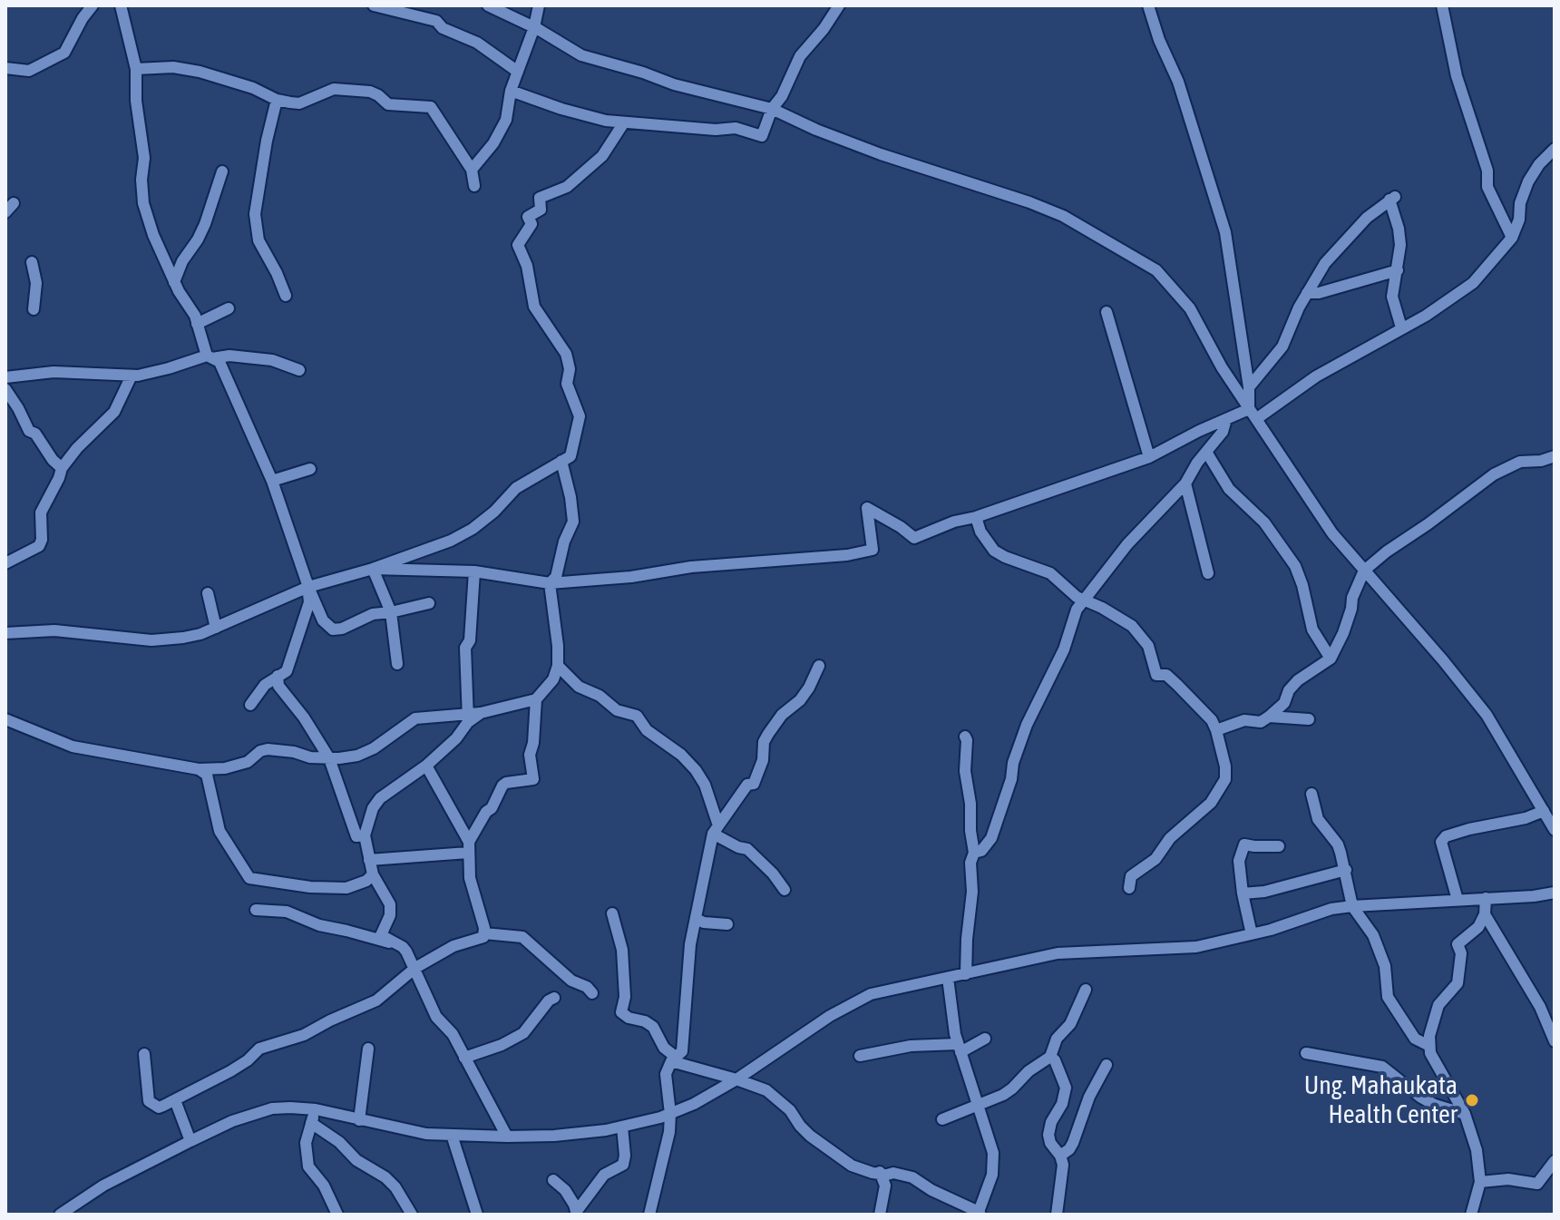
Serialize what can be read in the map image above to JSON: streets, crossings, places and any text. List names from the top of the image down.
{
  "places": ["Ung. Mahaukata Health Center"]
}
